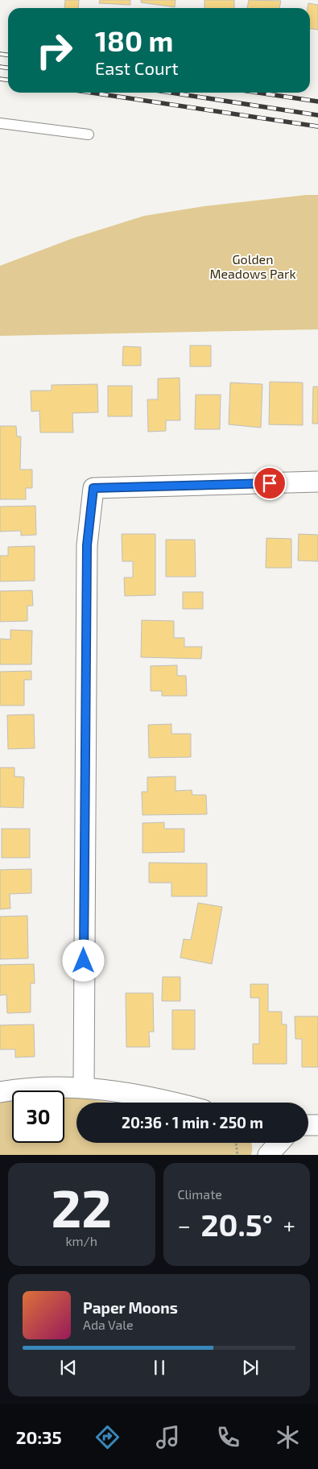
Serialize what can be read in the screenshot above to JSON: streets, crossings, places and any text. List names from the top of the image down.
{
  "parks": ["Golden Meadows Park"],
  "page": {
    "turn": ["180 m", "East Court"],
    "limit": "30",
    "trip": "20:36 · 1 min · 250 m",
    "tile": [
      ["22", "km/h"],
      "Climate"
    ],
    "heat": ["−", "20.5°", "+"],
    "song": ["Paper Moons", "Ada Vale"],
    "tabs": "20:35"
  }
}
